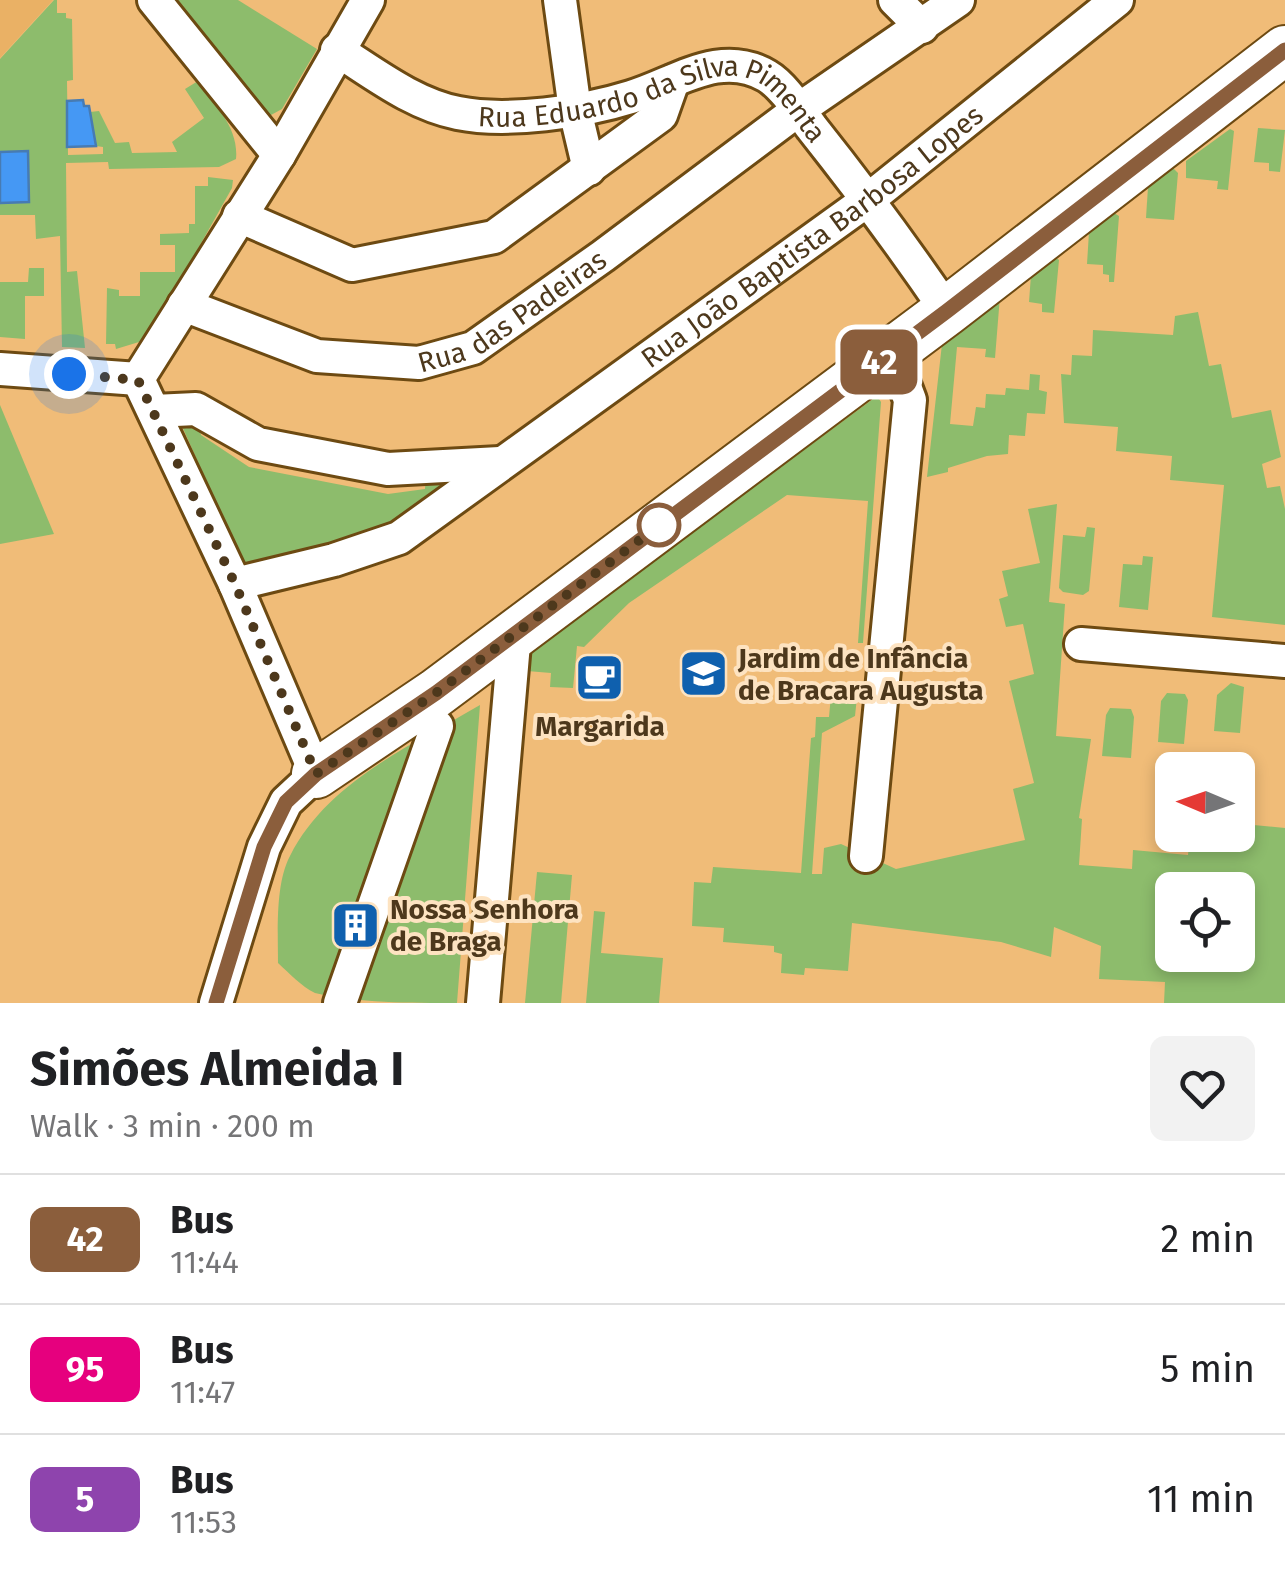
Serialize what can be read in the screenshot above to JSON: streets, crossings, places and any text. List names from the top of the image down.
{
  "streets": {
    "street": ["Rua Eduardo da Silva Pimenta", "Rua João Baptista Barbosa Lopes", "Rua das Padeiras"]
  },
  "crossings": [
    ["Rua Eduardo da Silva Pimenta", "Rua João Baptista Barbosa Lopes"],
    ["Rua Eduardo da Silva Pimenta", "Rua das Padeiras"]
  ],
  "places": {
    "school or university": ["Jardim de Infância de Bracara Augusta"],
    "cafe": ["Margarida"],
    "building": ["Nossa Senhora de Braga"]
  },
  "lines": ["bus line 42"],
  "north": "left",
  "page": {
    "on_map": "42",
    "heading": ["Simões Almeida I", "Walk · 3 min · 200 m"],
    "list": [
      {
        "mark": "42",
        "name": "Bus",
        "note": "11:44",
        "value": "2 min"
      },
      {
        "mark": "95",
        "name": "Bus",
        "note": "11:47",
        "value": "5 min"
      },
      {
        "mark": "5",
        "name": "Bus",
        "note": "11:53",
        "value": "11 min"
      }
    ]
  }
}
